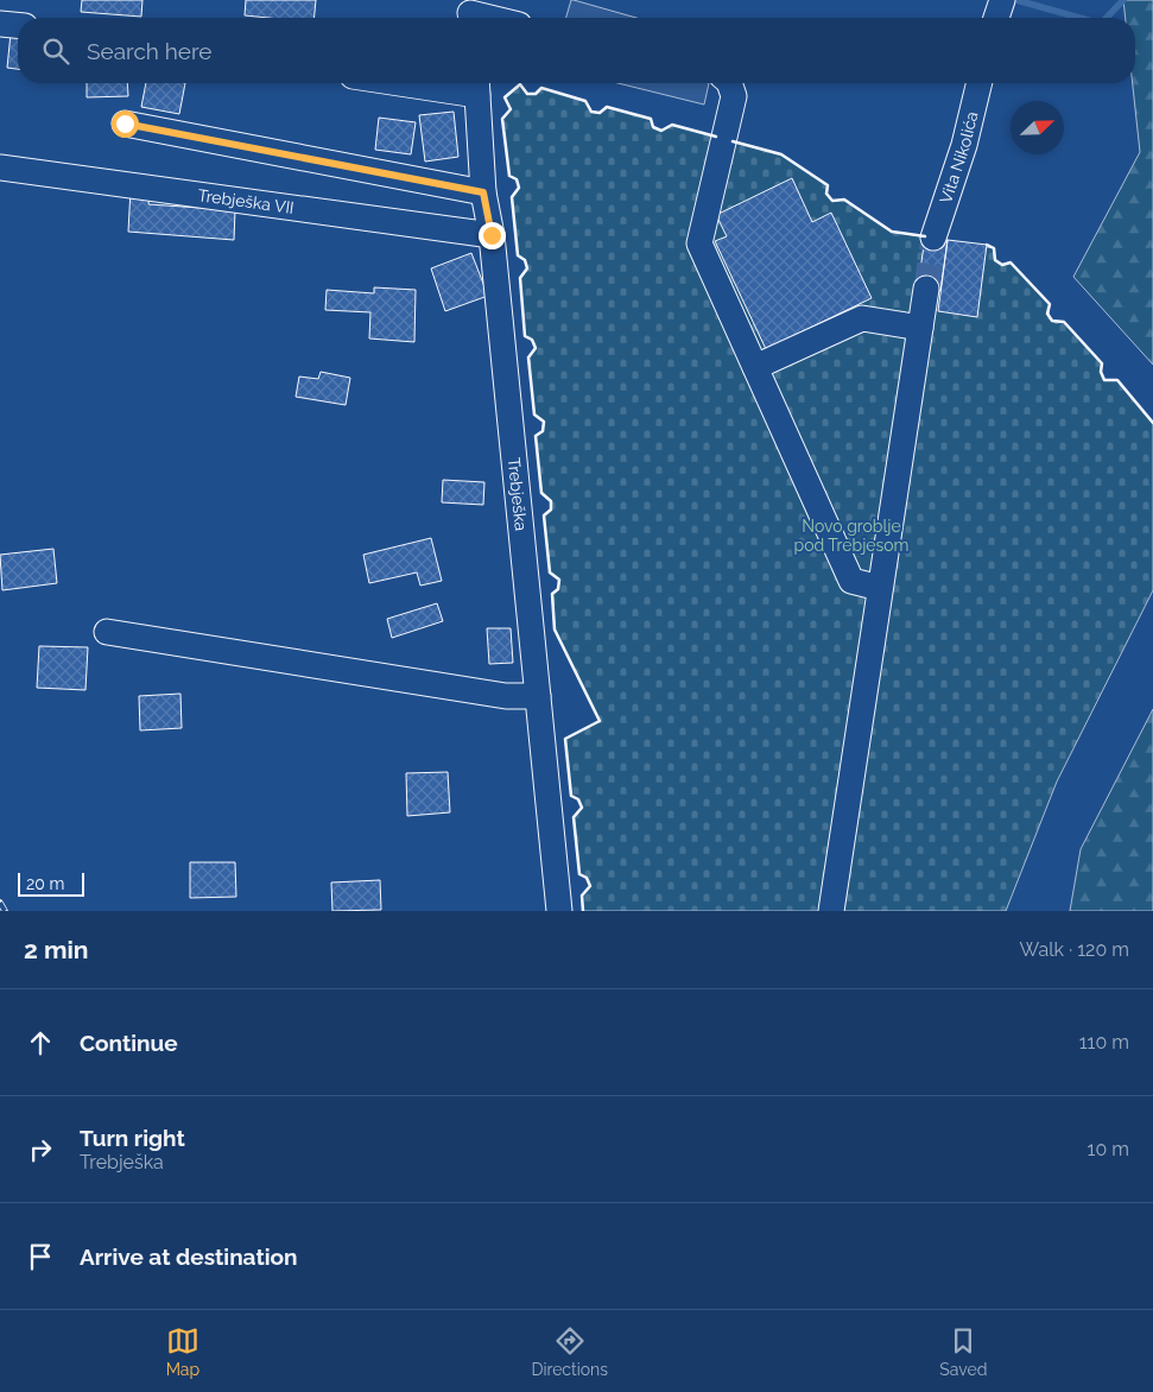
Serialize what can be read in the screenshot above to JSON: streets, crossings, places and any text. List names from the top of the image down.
{
  "streets": {
    "street": ["Vita Nikolića", "Trebješka VII", "Trebješka"]
  },
  "crossings": [
    ["Trebješka VII", "Trebješka"]
  ],
  "parks": ["Novo groblje pod Trebjesom"],
  "scale_bar": "20 m",
  "north": "top right",
  "page": {
    "search": "Search here",
    "scale": "20 m",
    "heading": ["2 min", "Walk · 120 m"],
    "list": [
      ["Continue", "110 m"],
      ["Turn right", "Trebješka", "10 m"],
      "Arrive at destination"
    ],
    "nav": ["Map", "Directions", "Saved"]
  }
}
